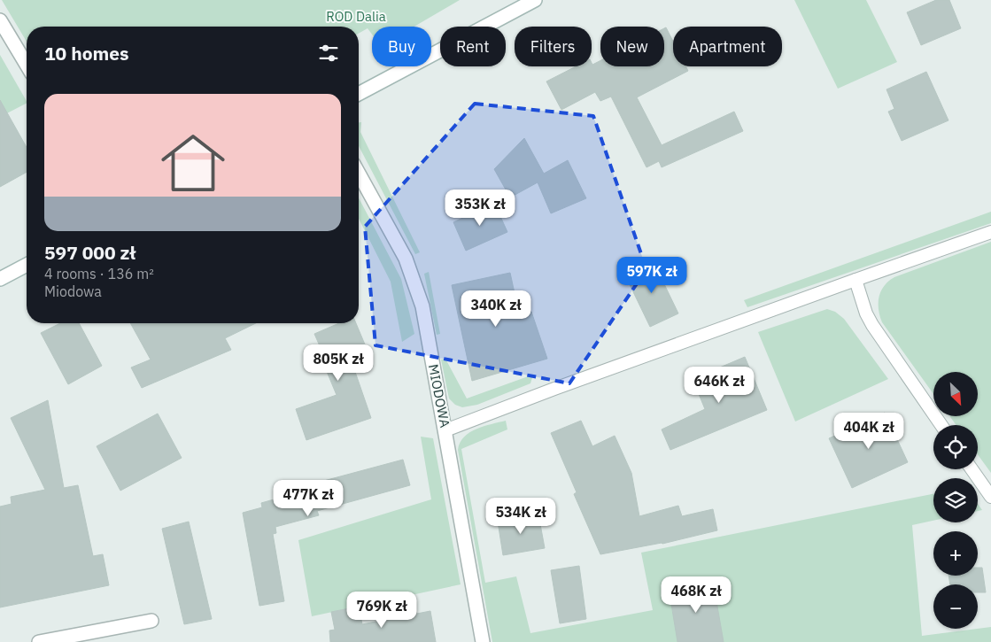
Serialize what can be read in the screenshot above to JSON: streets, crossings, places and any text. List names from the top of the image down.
{
  "streets": {
    "street": ["MIODOWA"]
  },
  "parks": ["ROD Dalia"],
  "north": "bottom right",
  "page": {
    "chip": [
      "Buy",
      "Rent",
      "Filters",
      "New",
      "Apartment"
    ],
    "heading": "10 homes",
    "list": [
      {
        "name": "597 000 zł",
        "note": "4 rooms · 136 m² · Miodowa"
      }
    ],
    "price": [
      "353K zł",
      "597K zł",
      "340K zł",
      "805K zł",
      "646K zł",
      "404K zł",
      "477K zł",
      "534K zł",
      "468K zł",
      "769K zł"
    ],
    "map_buttons": ["+", "−"]
  }
}
